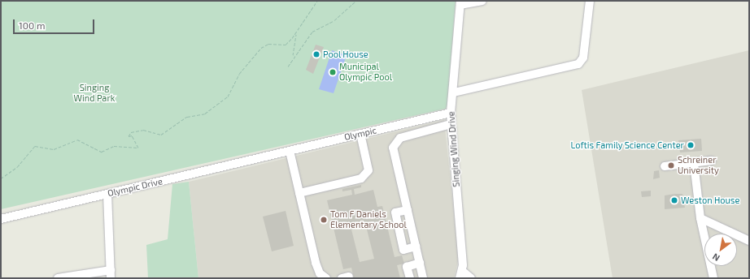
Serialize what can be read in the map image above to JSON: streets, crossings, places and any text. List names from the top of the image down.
{
  "streets": {
    "street": ["Olympic", "Singing Wind Drive", "Olympic Drive"]
  },
  "crossings": [
    ["Olympic", "Singing Wind Drive"],
    ["Olympic", "Olympic Drive"]
  ],
  "parks": ["Singing Wind Park"],
  "places": [
    "Pool House",
    "Municipal Olympic Pool",
    "Loftis Family Science Center",
    "Schreiner University",
    "Weston House",
    "Tom F Daniels Elementary School"
  ],
  "scale_bar": "100 m",
  "north": "bottom left"
}
